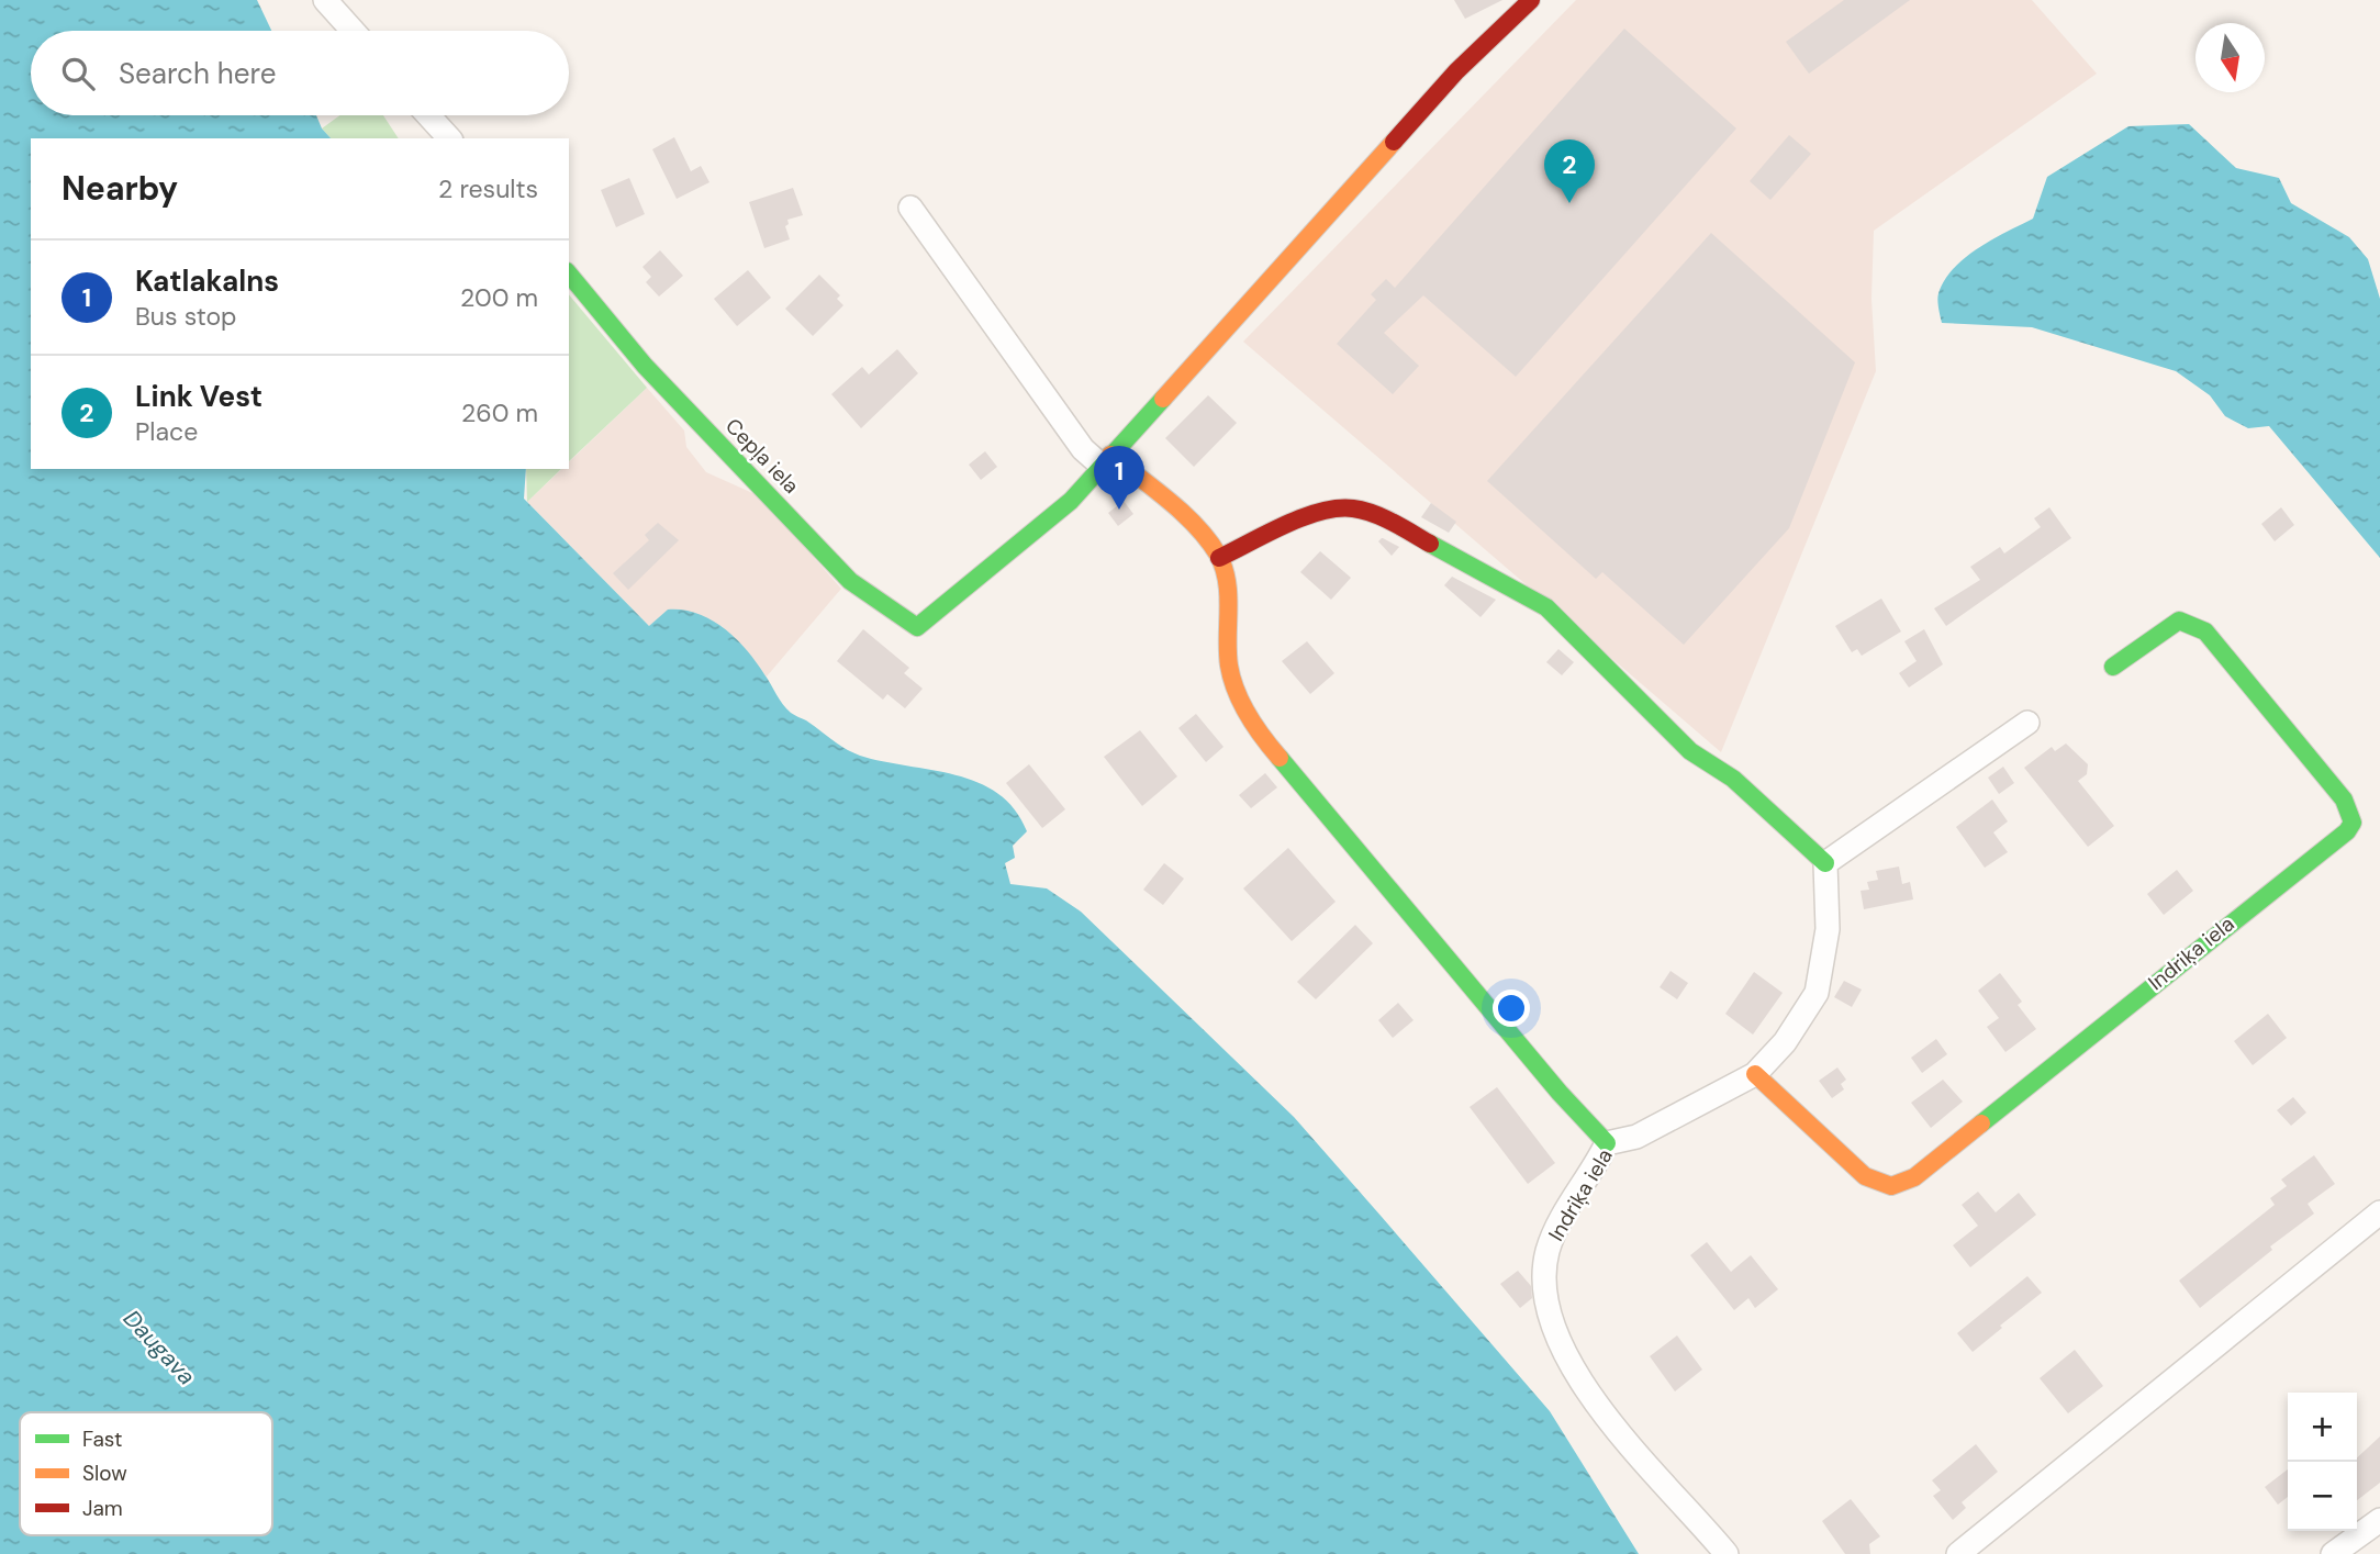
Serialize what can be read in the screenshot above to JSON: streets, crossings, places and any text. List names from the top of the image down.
{
  "streets": {
    "street": ["Cepļa iela", "Indriķa iela"]
  },
  "water": ["Daugava"],
  "legend": ["Fast", "Slow", "Jam"],
  "north": "bottom",
  "page": {
    "search": "Search here",
    "heading": ["Nearby", "2 results"],
    "pins": ["2", "1"],
    "list": [
      {
        "mark": "1",
        "name": "Katlakalns",
        "note": "Bus stop",
        "value": "200 m"
      },
      {
        "mark": "2",
        "name": "Link Vest",
        "note": "Place",
        "value": "260 m"
      }
    ],
    "map_buttons": ["+", "−"]
  }
}
